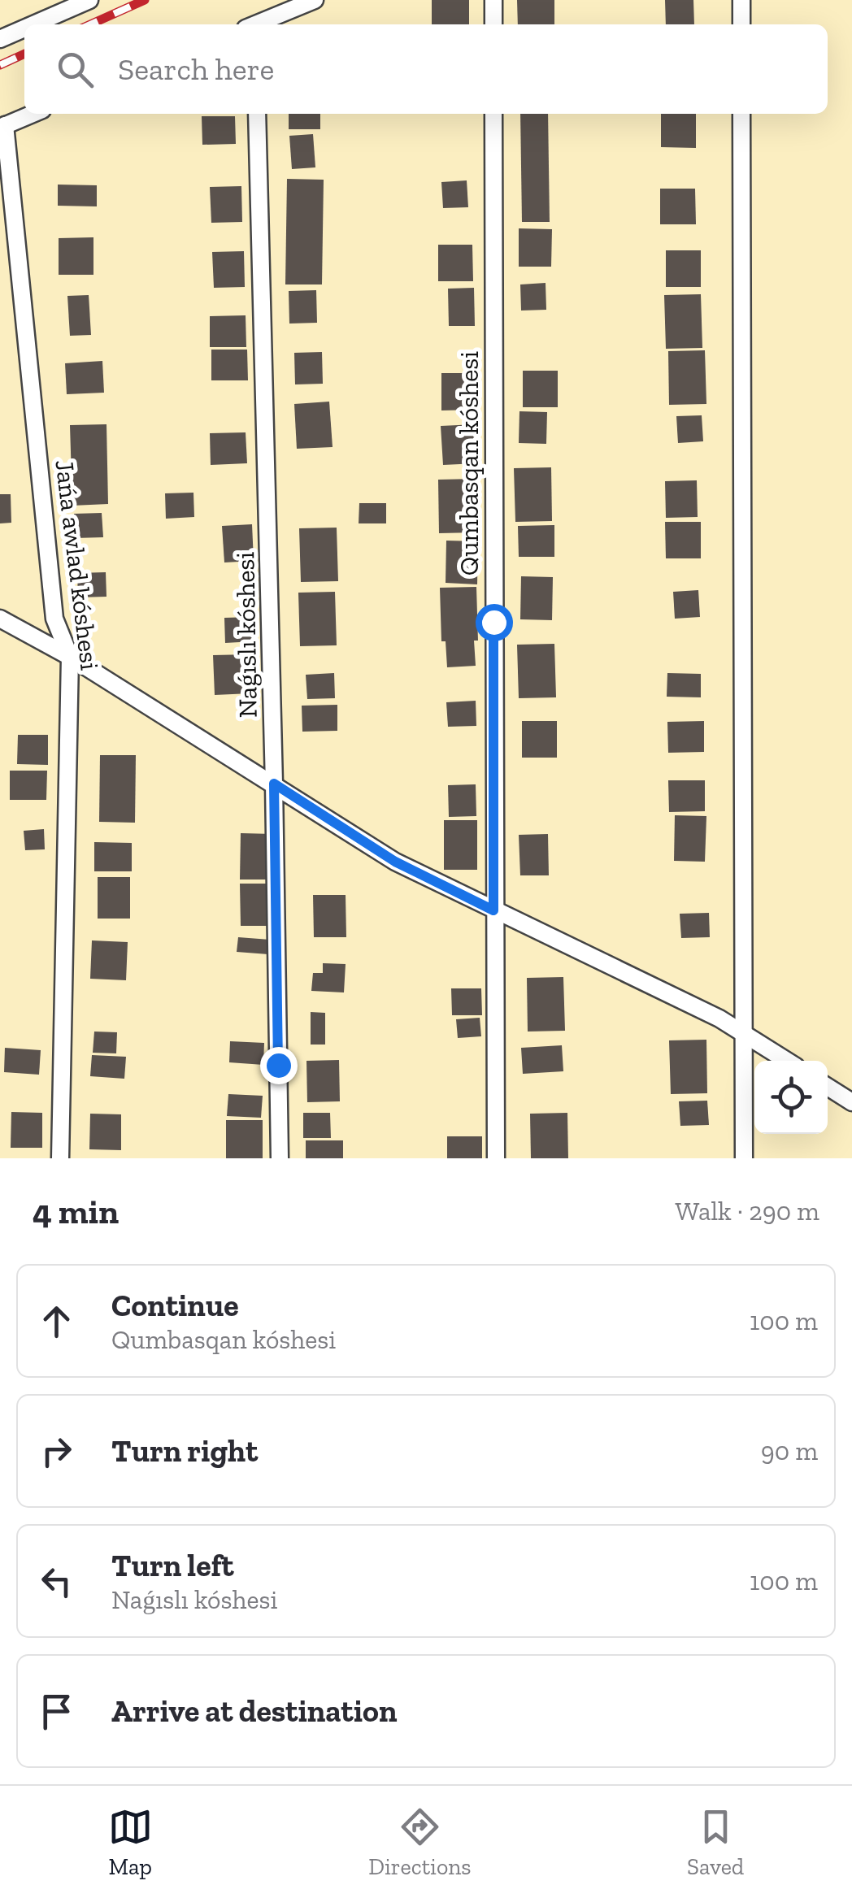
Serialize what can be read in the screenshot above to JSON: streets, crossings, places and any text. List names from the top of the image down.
{
  "streets": {
    "street": ["Qumbasqan kóshesi", "Jańa awlad kóshesi", "Naǵıslı kóshesi"]
  },
  "page": {
    "search": "Search here",
    "heading": ["4 min", "Walk · 290 m"],
    "list": [
      ["Continue", "Qumbasqan kóshesi", "100 m"],
      ["Turn right", "90 m"],
      ["Turn left", "Naǵıslı kóshesi", "100 m"],
      "Arrive at destination"
    ],
    "nav": ["Map", "Directions", "Saved"]
  }
}
